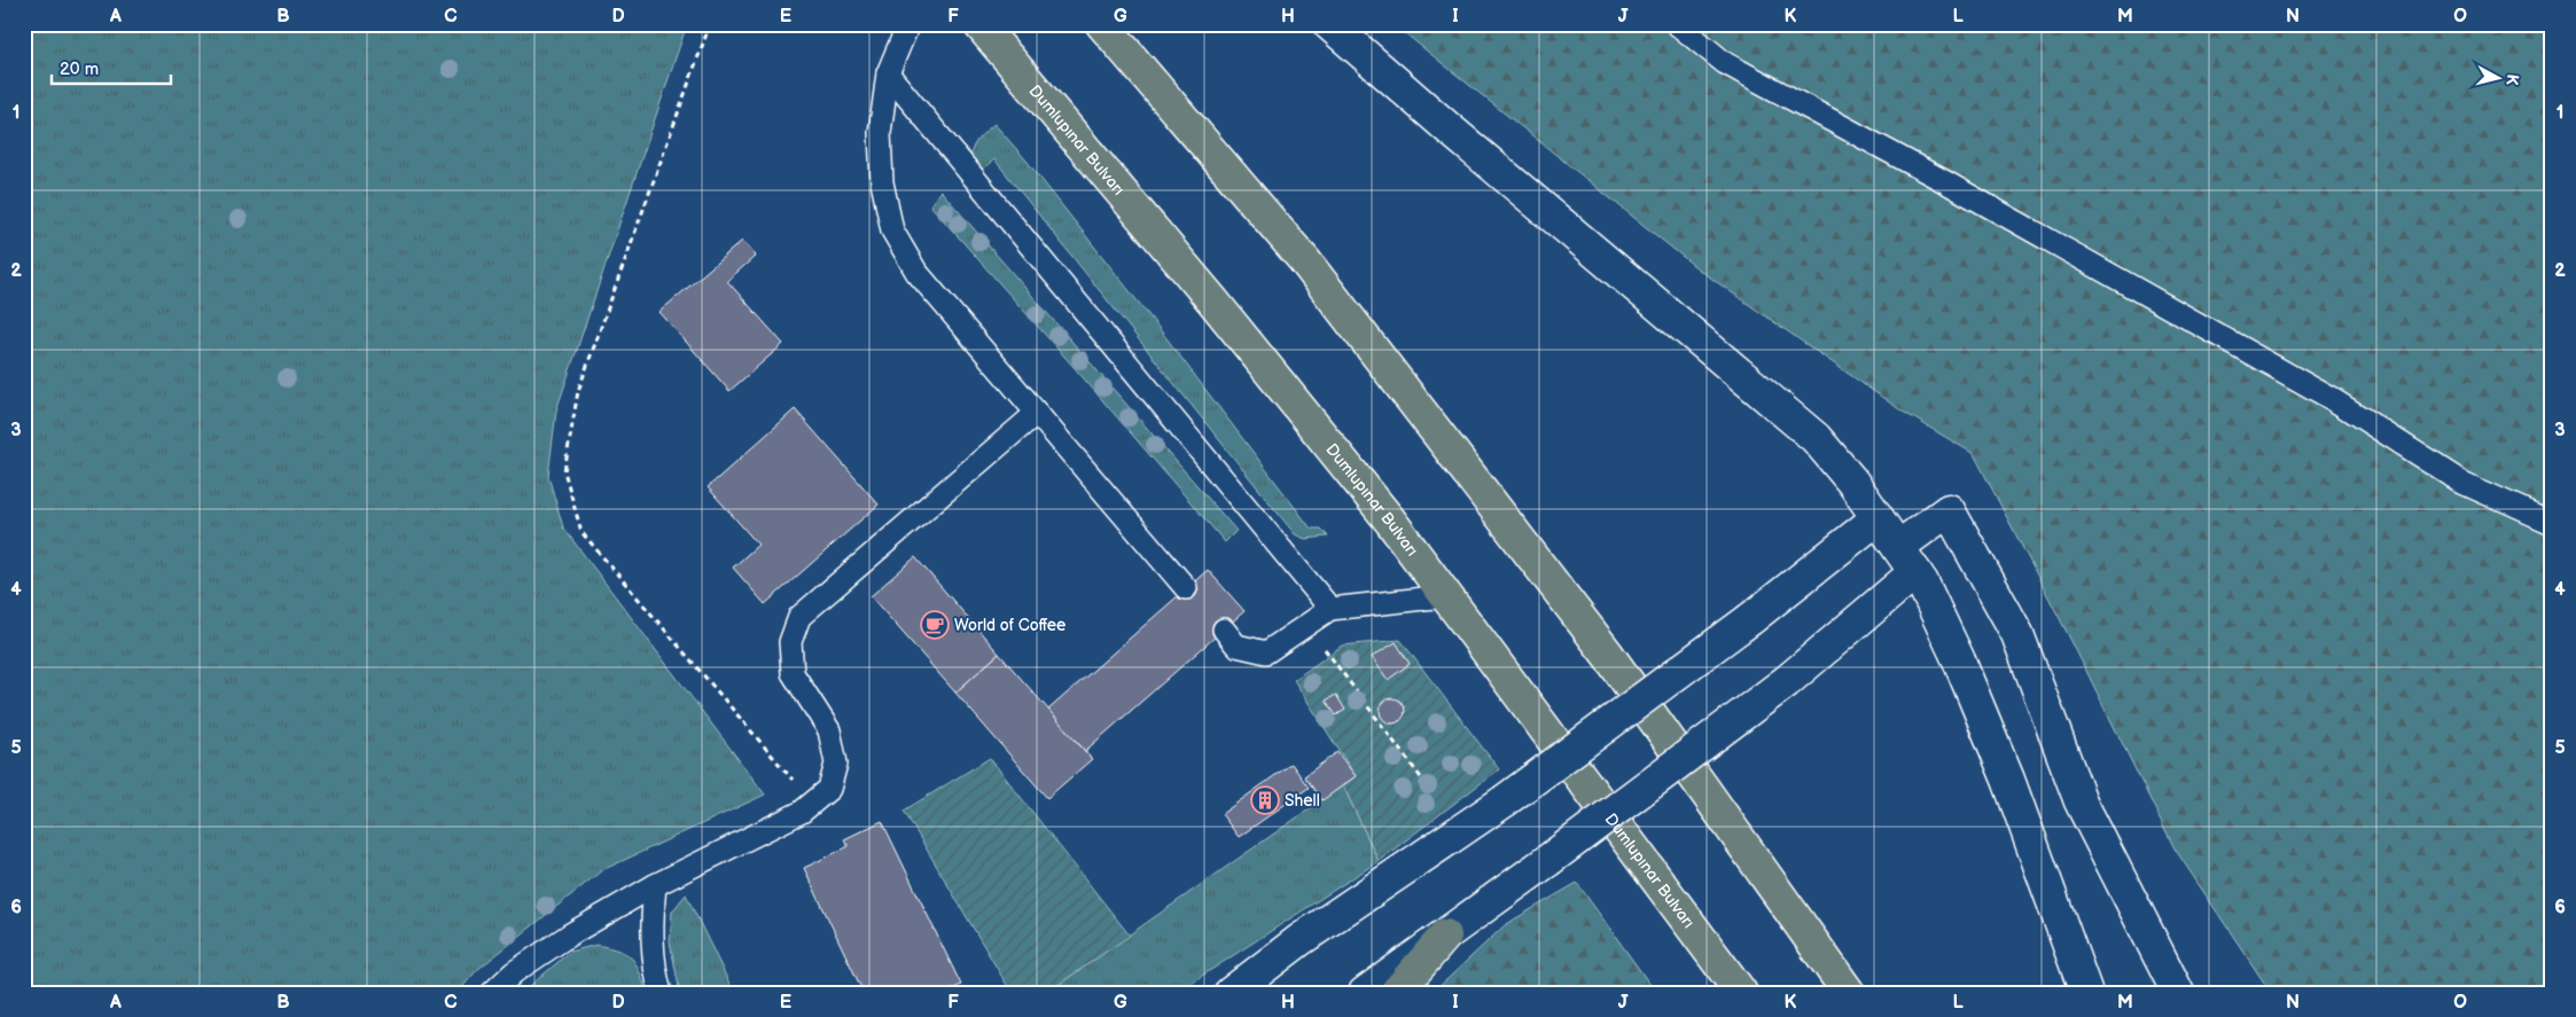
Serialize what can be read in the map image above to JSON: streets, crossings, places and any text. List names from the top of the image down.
{
  "streets": {
    "highway": ["Dumlupınar Bulvarı"]
  },
  "places": {
    "cafe": ["World of Coffee"],
    "building": ["Shell"]
  },
  "scale_bar": "20 m",
  "north": "right",
  "grid": {
    "columns": [
      "A",
      "B",
      "C",
      "D",
      "E",
      "F",
      "G",
      "H",
      "I",
      "J",
      "K",
      "L",
      "M",
      "N",
      "O"
    ],
    "rows": [
      "1",
      "2",
      "3",
      "4",
      "5",
      "6"
    ]
  }
}
